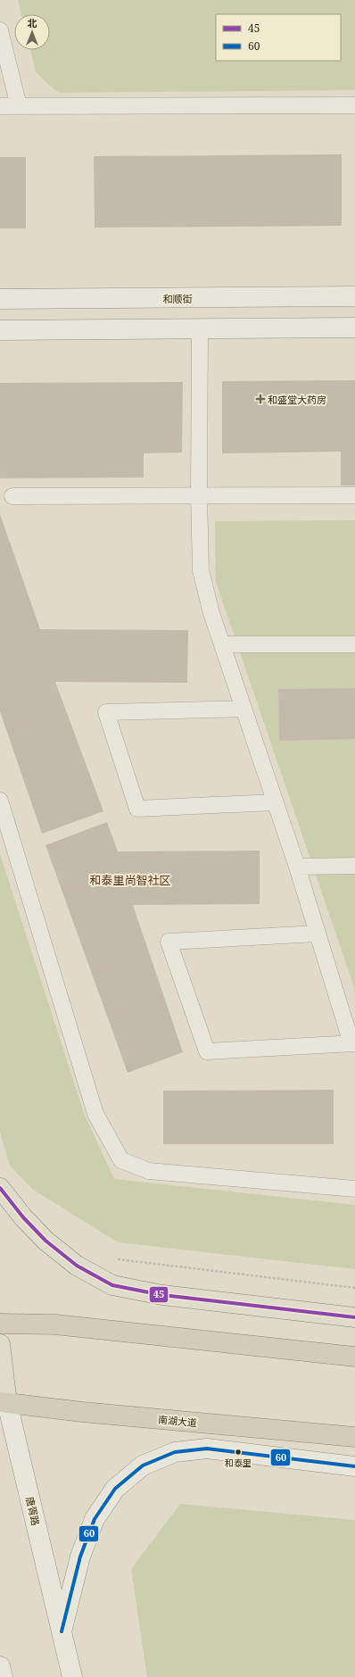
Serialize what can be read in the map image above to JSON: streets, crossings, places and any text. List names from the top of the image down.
{
  "streets": {
    "highway": ["南湖大道"],
    "main road": ["唐胥路"],
    "street": ["和顺街"]
  },
  "crossings": [
    ["南湖大道", "唐胥路"]
  ],
  "districts": ["和泰里尚智社区"],
  "places": {
    "health": ["和盛堂大药房"],
    "other": ["和泰里"]
  },
  "lines": ["transit line 45", "transit line 60"],
  "legend": ["45", "60"],
  "north": "top"
}
